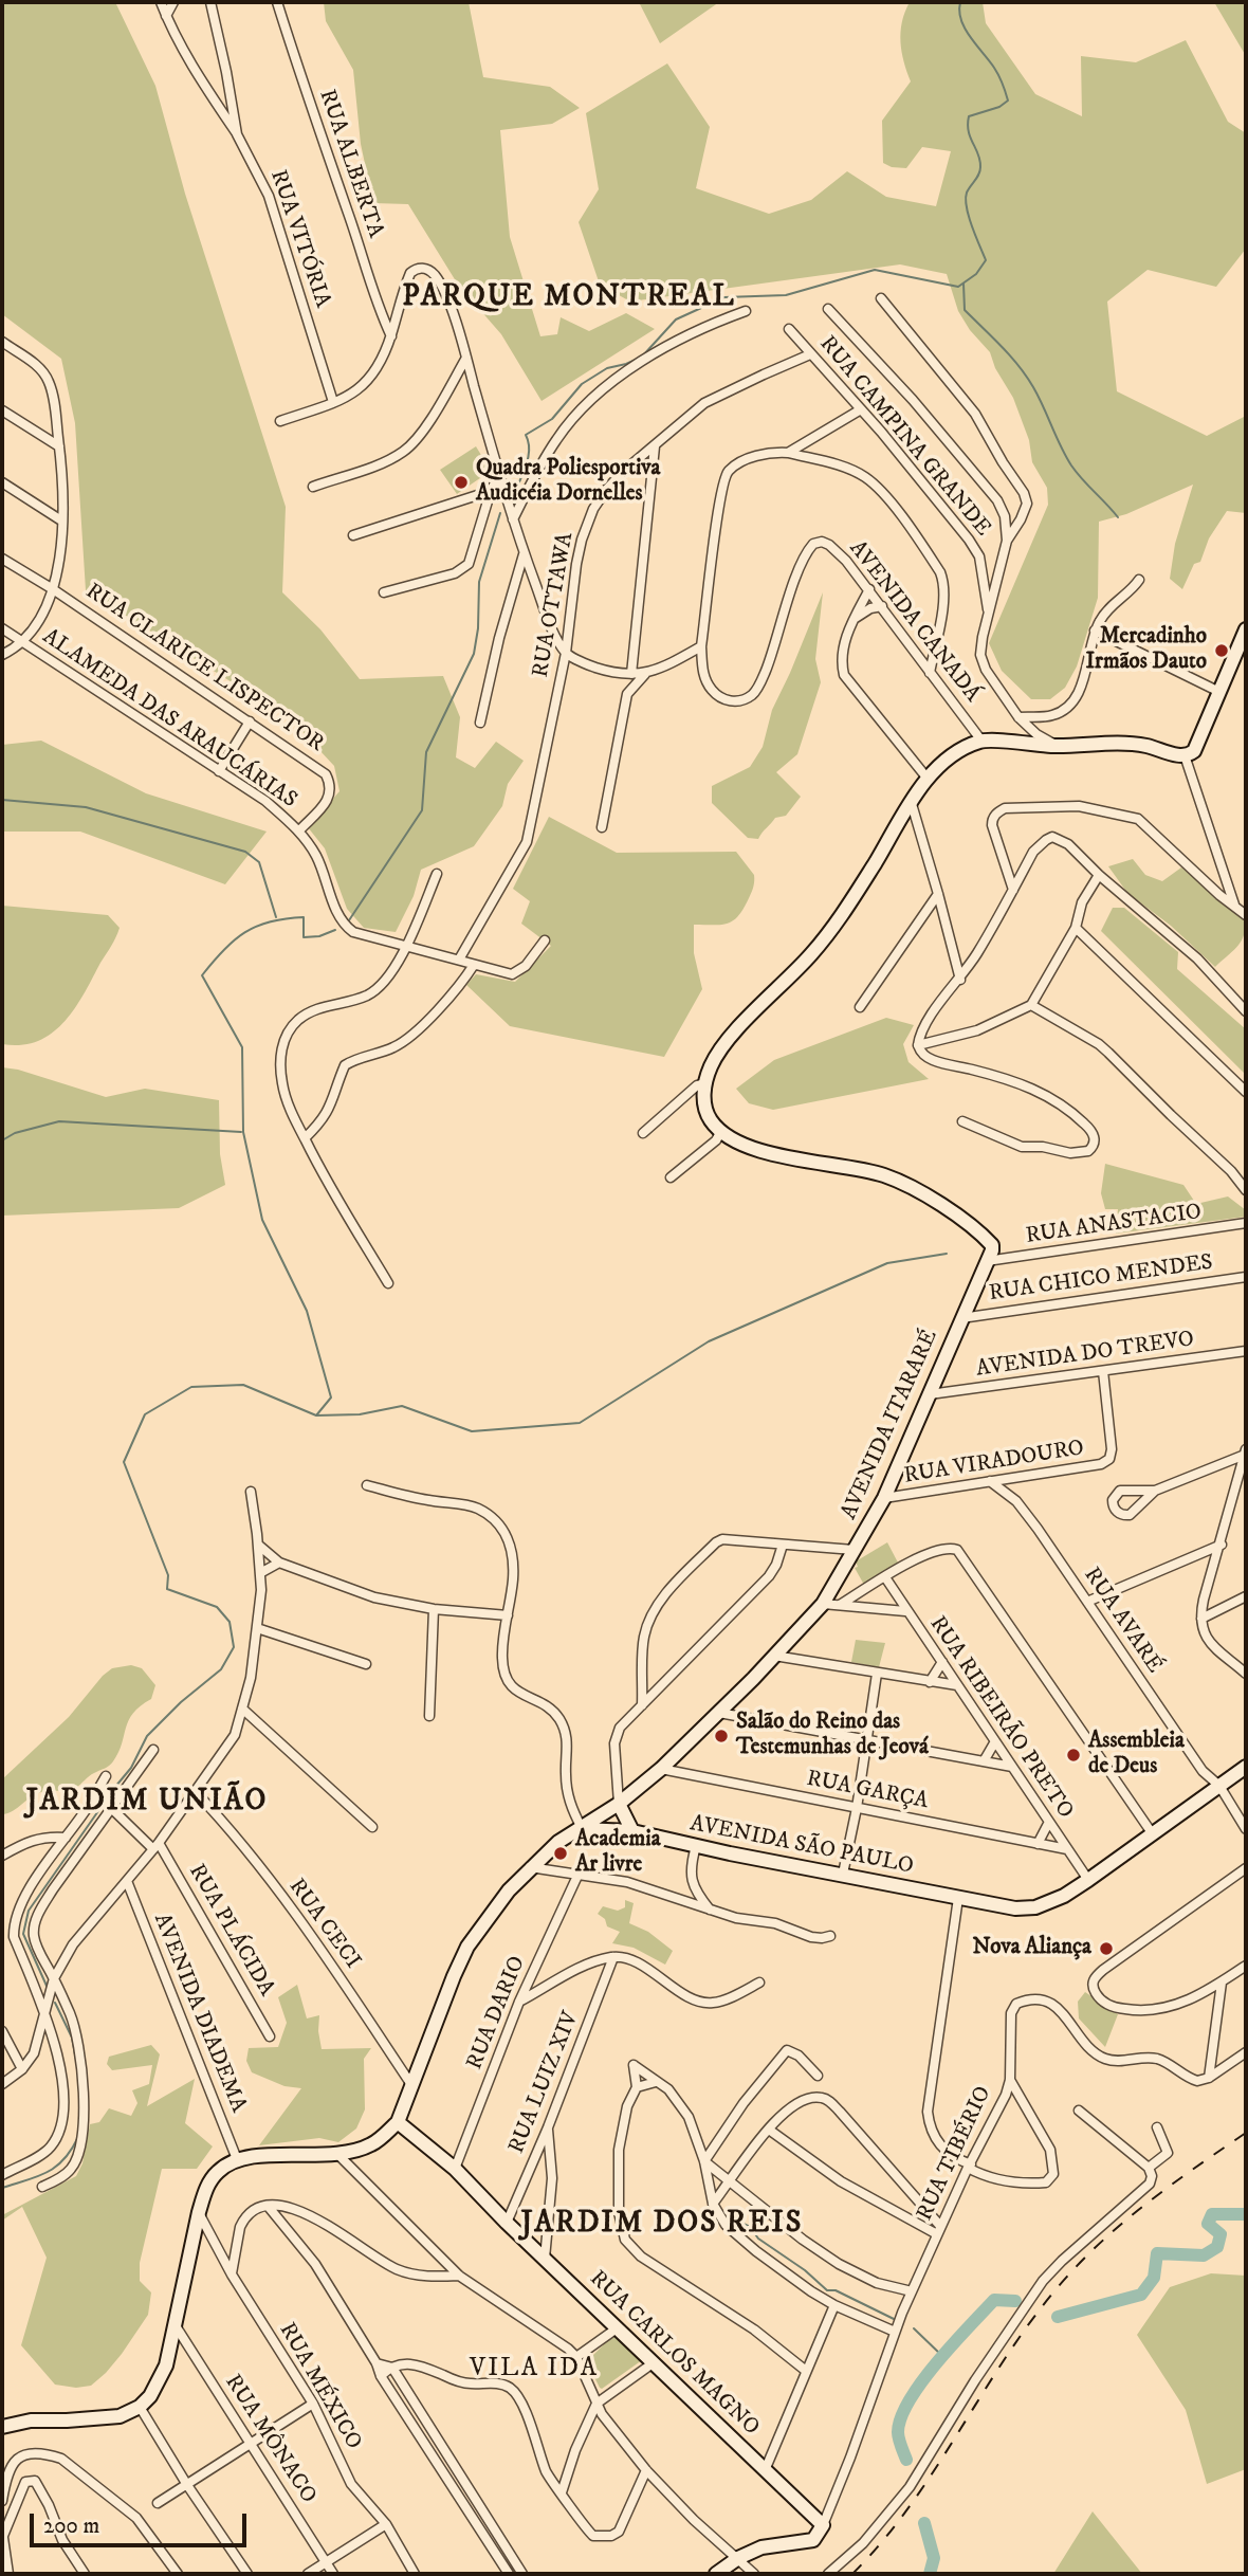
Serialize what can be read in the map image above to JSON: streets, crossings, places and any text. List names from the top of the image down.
{
  "streets": {
    "main road": ["AVENIDA ITARARÉ", "AVENIDA SÃO PAULO", "RUA CARLOS MAGNO"],
    "street": [
      "RUA ALBERTA",
      "RUA VITÓRIA",
      "RUA CAMPINA GRANDE",
      "RUA OTTAWA",
      "AVENIDA CANADÁ",
      "RUA CLARICE LISPECTOR",
      "ALAMEDA DAS ARAUCÁRIAS",
      "RUA ANASTACIO",
      "RUA CHICO MENDES",
      "AVENIDA DO TREVO",
      "RUA VIRADOURO",
      "RUA AVARÉ",
      "RUA RIBEIRÃO PRETO",
      "RUA GARÇA",
      "RUA CECI",
      "RUA PLÁCIDA",
      "AVENIDA DIADEMA",
      "RUA DARIO",
      "RUA LUIZ XIV",
      "RUA TIBÉRIO",
      "RUA MÉXICO",
      "RUA MÔNACO"
    ]
  },
  "crossings": [
    ["RUA CAMPINA GRANDE", "RUA OTTAWA"],
    ["RUA CAMPINA GRANDE", "AVENIDA CANADÁ"],
    ["RUA OTTAWA", "ALAMEDA DAS ARAUCÁRIAS"],
    ["RUA CLARICE LISPECTOR", "ALAMEDA DAS ARAUCÁRIAS"],
    ["RUA ANASTACIO", "AVENIDA ITARARÉ"],
    ["RUA CHICO MENDES", "AVENIDA ITARARÉ"],
    ["AVENIDA DO TREVO", "AVENIDA ITARARÉ"],
    ["AVENIDA DO TREVO", "RUA VIRADOURO"],
    ["AVENIDA ITARARÉ", "RUA VIRADOURO"],
    ["AVENIDA ITARARÉ", "RUA GARÇA"],
    ["AVENIDA ITARARÉ", "AVENIDA SÃO PAULO"],
    ["RUA VIRADOURO", "RUA AVARÉ"],
    ["RUA AVARÉ", "AVENIDA SÃO PAULO"],
    ["RUA RIBEIRÃO PRETO", "RUA GARÇA"],
    ["RUA RIBEIRÃO PRETO", "AVENIDA SÃO PAULO"],
    ["RUA DARIO", "RUA CARLOS MAGNO"],
    ["RUA LUIZ XIV", "RUA CARLOS MAGNO"],
    ["RUA TIBÉRIO", "RUA CARLOS MAGNO"]
  ],
  "districts": [
    "PARQUE MONTREAL",
    "JARDIM UNIÃO",
    "JARDIM DOS REIS",
    "VILA IDA"
  ],
  "places": [
    "Quadra Poliesportiva Audicéia Dornelles",
    "Mercadinho Irmãos Dauto",
    "Salão do Reino das Testemunhas de Jeová",
    "Assembleia de Deus",
    "Academia Ar livre",
    "Nova Aliança"
  ],
  "scale_bar": "200 m"
}
